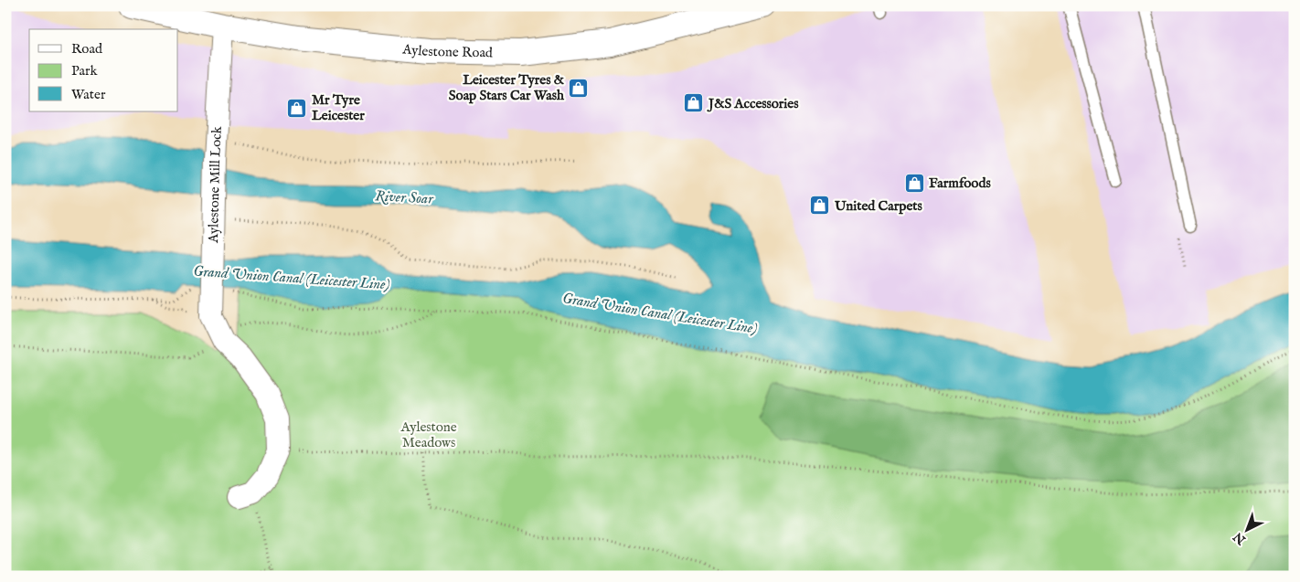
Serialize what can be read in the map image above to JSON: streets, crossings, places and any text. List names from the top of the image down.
{
  "streets": {
    "main road": ["Aylestone Road"],
    "street": ["Aylestone Mill Lock"]
  },
  "crossings": [
    ["Aylestone Road", "Aylestone Mill Lock"]
  ],
  "water": ["River Soar", "Grand Union Canal (Leicester Line)"],
  "parks": ["Aylestone Meadows"],
  "places": {
    "shop": [
      "Leicester Tyres & Soap Stars Car Wash",
      "J&S Accessories",
      "Mr Tyre Leicester",
      "Farmfoods",
      "United Carpets"
    ]
  },
  "legend": ["Road", "Park", "Water"],
  "north": "bottom left"
}
